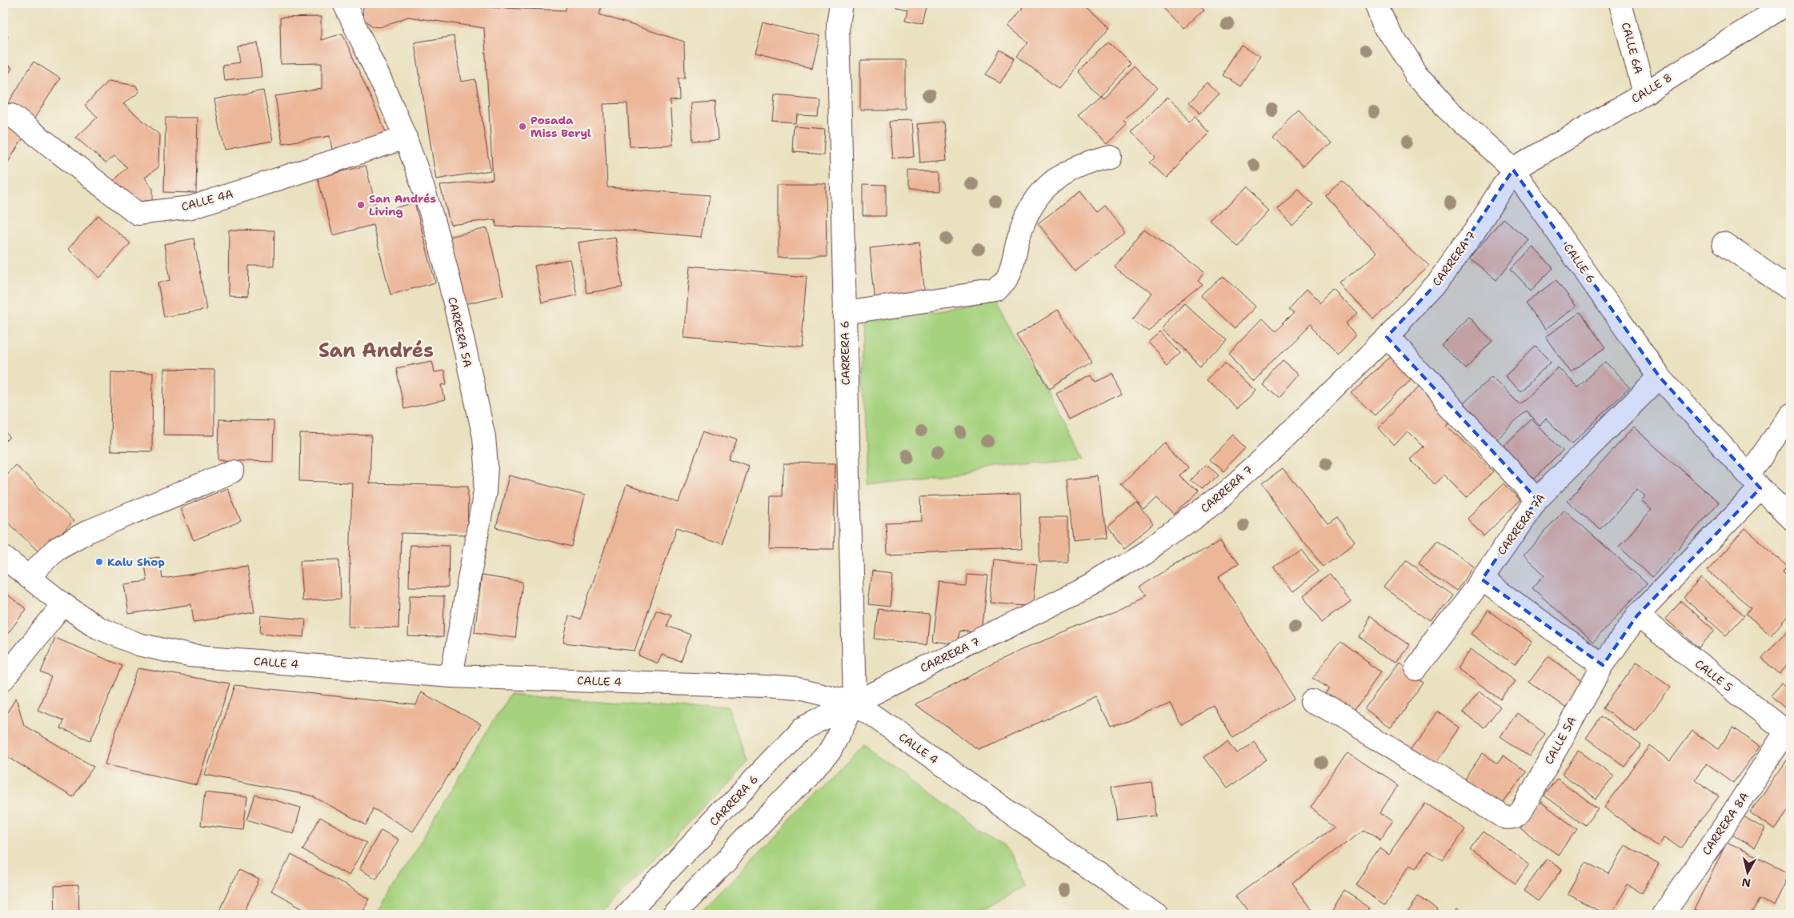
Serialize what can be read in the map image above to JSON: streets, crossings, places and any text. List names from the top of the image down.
{
  "streets": {
    "street": [
      "CALLE 6A",
      "CALLE 8",
      "CALLE 4A",
      "CARRERA 7",
      "CALLE 6",
      "CARRERA 5A",
      "CARRERA 6",
      "CARRERA 7A",
      "CALLE 4",
      "CALLE 5",
      "CALLE 5A",
      "CARRERA 8A"
    ]
  },
  "crossings": [
    ["CALLE 6A", "CALLE 8"],
    ["CALLE 8", "CARRERA 7"],
    ["CALLE 8", "CALLE 6"],
    ["CALLE 4A", "CARRERA 5A"],
    ["CARRERA 7", "CALLE 6"],
    ["CARRERA 7", "CARRERA 6"],
    ["CARRERA 7", "CALLE 4"],
    ["CALLE 6", "CARRERA 7A"],
    ["CALLE 6", "CALLE 5A"],
    ["CARRERA 5A", "CALLE 4"],
    ["CARRERA 6", "CALLE 4"],
    ["CALLE 5", "CALLE 5A"],
    ["CALLE 5", "CARRERA 8A"]
  ],
  "districts": ["San Andrés"],
  "places": ["Posada Miss Beryl", "San Andrés Living", "Kalu Shop"],
  "north": "bottom"
}
